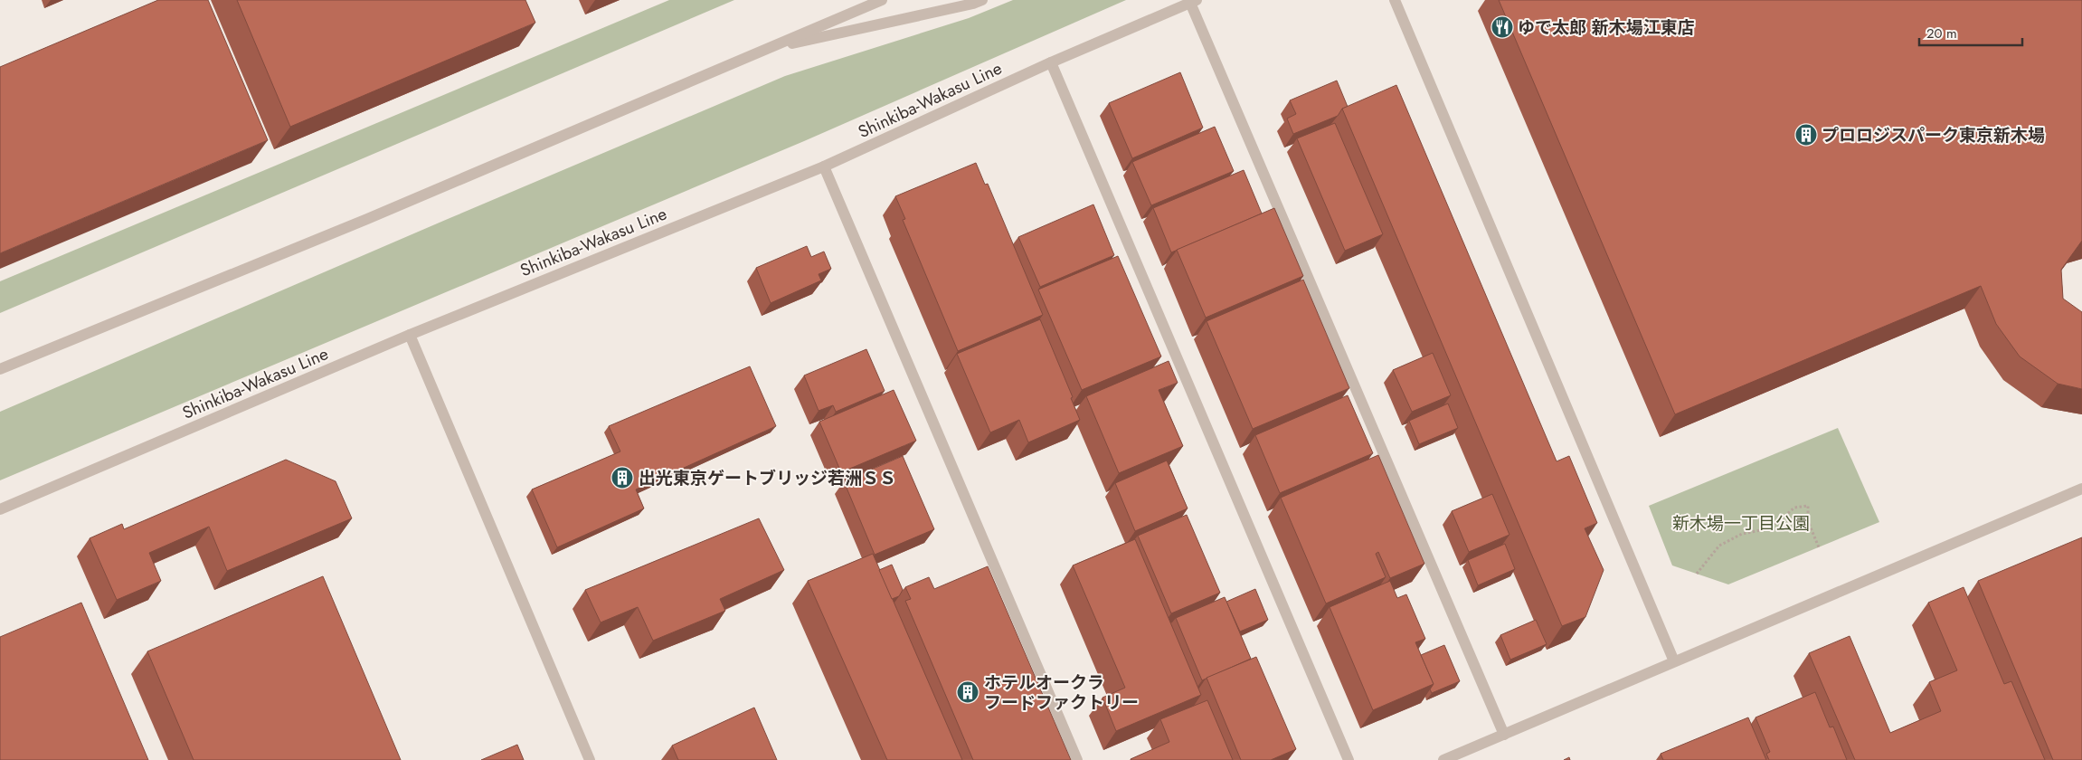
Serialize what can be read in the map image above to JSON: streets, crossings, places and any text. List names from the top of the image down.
{
  "streets": {
    "street": ["Shinkiba-Wakasu Line"]
  },
  "parks": ["新木場一丁目公園"],
  "places": {
    "restaurant": ["ゆで太郎 新木場江東店"],
    "building": ["プロロジスパーク東京新木場", "出光東京ゲートブリッジ若洲ＳＳ", "ホテルオークラ フードファクトリー"]
  },
  "scale_bar": "20 m"
}
